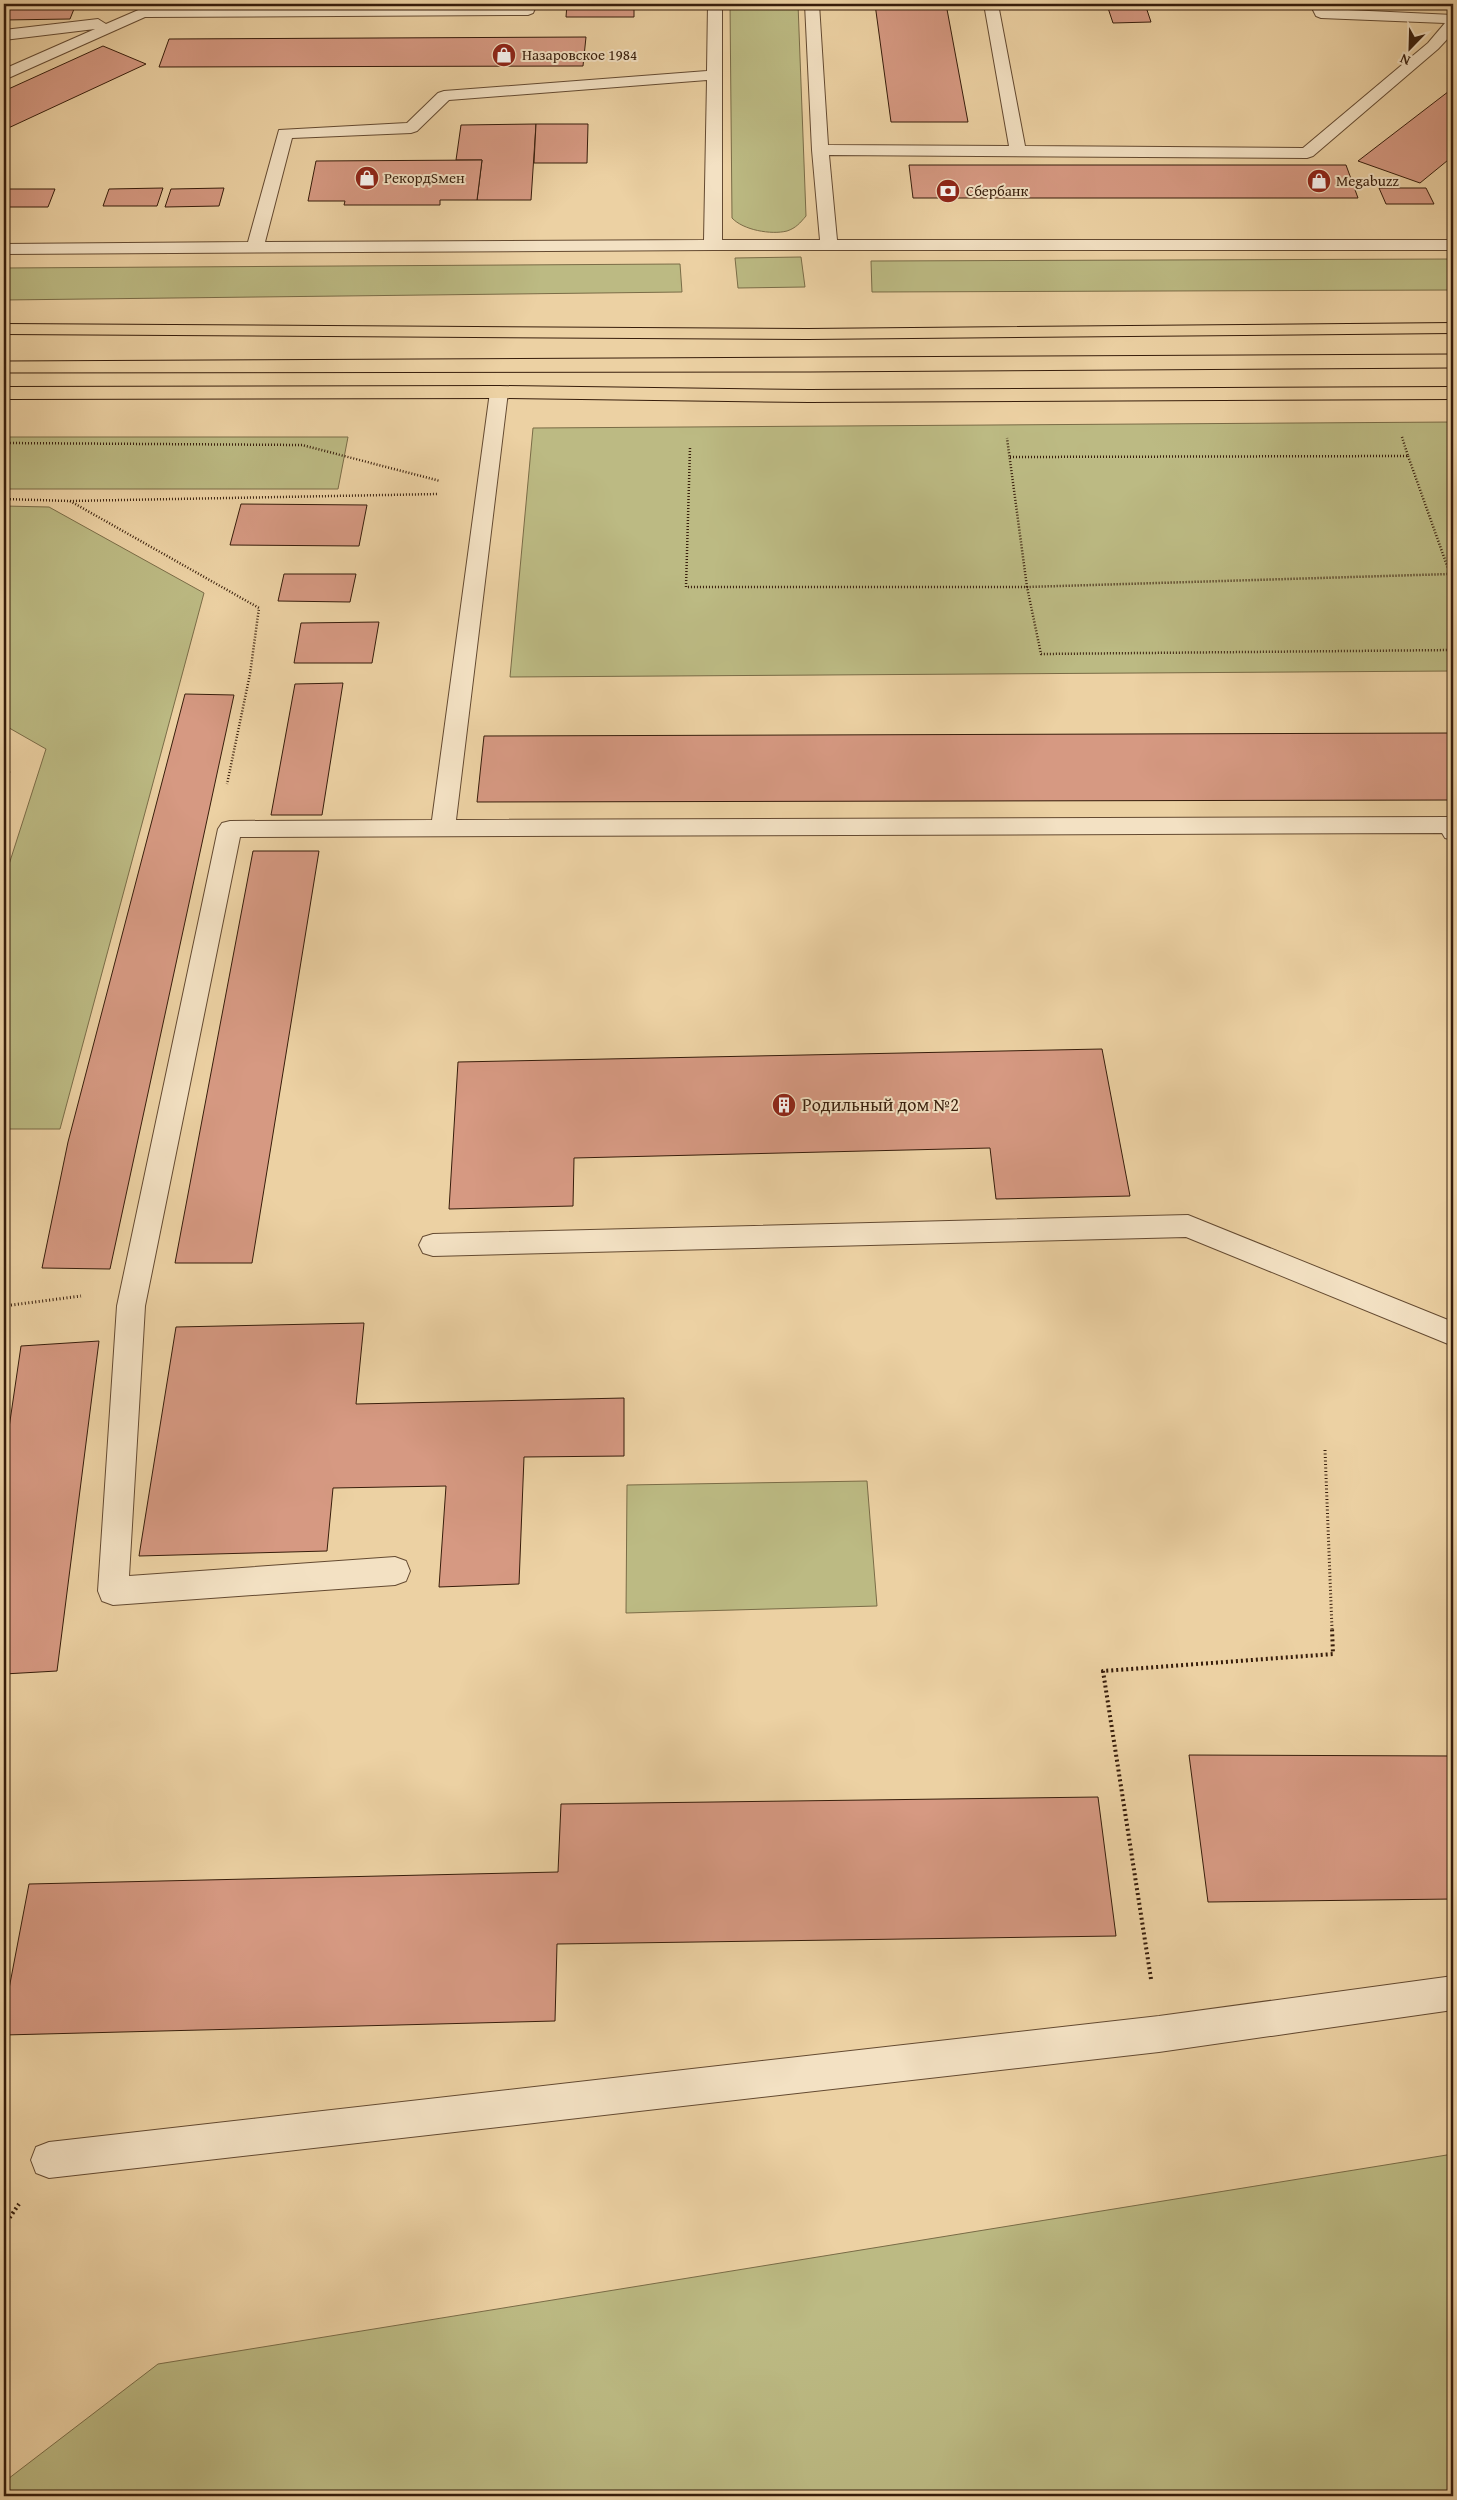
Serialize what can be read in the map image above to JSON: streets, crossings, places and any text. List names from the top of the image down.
{
  "places": {
    "shop": ["Назаровское 1984", "РекордSмен", "Megabuzz"],
    "bank": ["Сбербанк"],
    "building": ["Родильный дом №2"]
  },
  "north": "bottom left"
}
